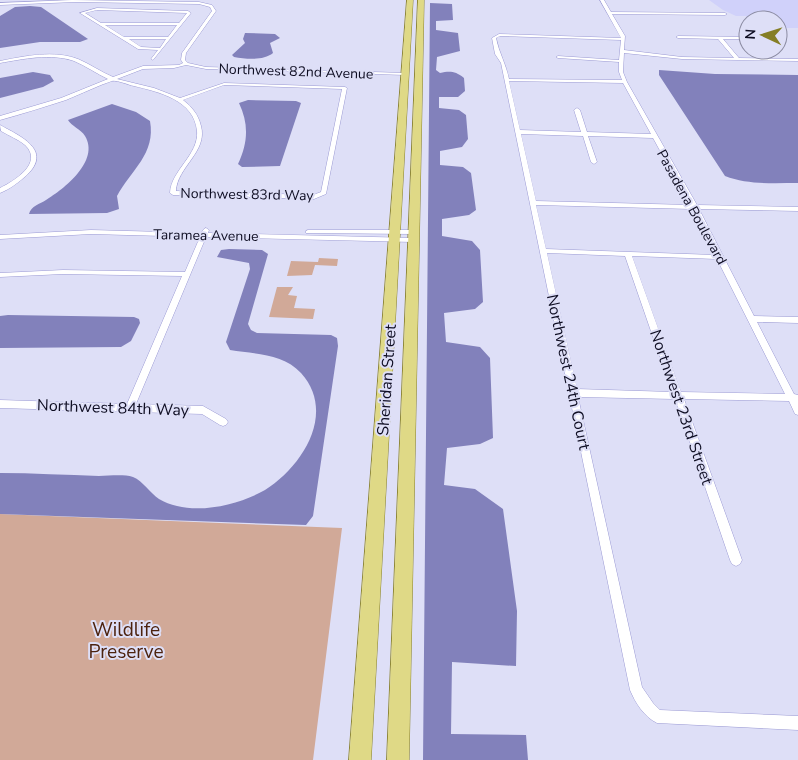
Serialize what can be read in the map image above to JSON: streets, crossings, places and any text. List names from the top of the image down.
{
  "streets": {
    "main road": ["Sheridan Street"],
    "street": [
      "Northwest 82nd Avenue",
      "Northwest 83rd Way",
      "Pasadena Boulevard",
      "Taramea Avenue",
      "Northwest 24th Court",
      "Northwest 84th Way",
      "Northwest 23rd Street"
    ]
  },
  "crossings": [
    ["Northwest 82nd Avenue", "Sheridan Street"],
    ["Pasadena Boulevard", "Northwest 24th Court"],
    ["Taramea Avenue", "Sheridan Street"]
  ],
  "parks": ["Wildlife Preserve"],
  "north": "left"
}
